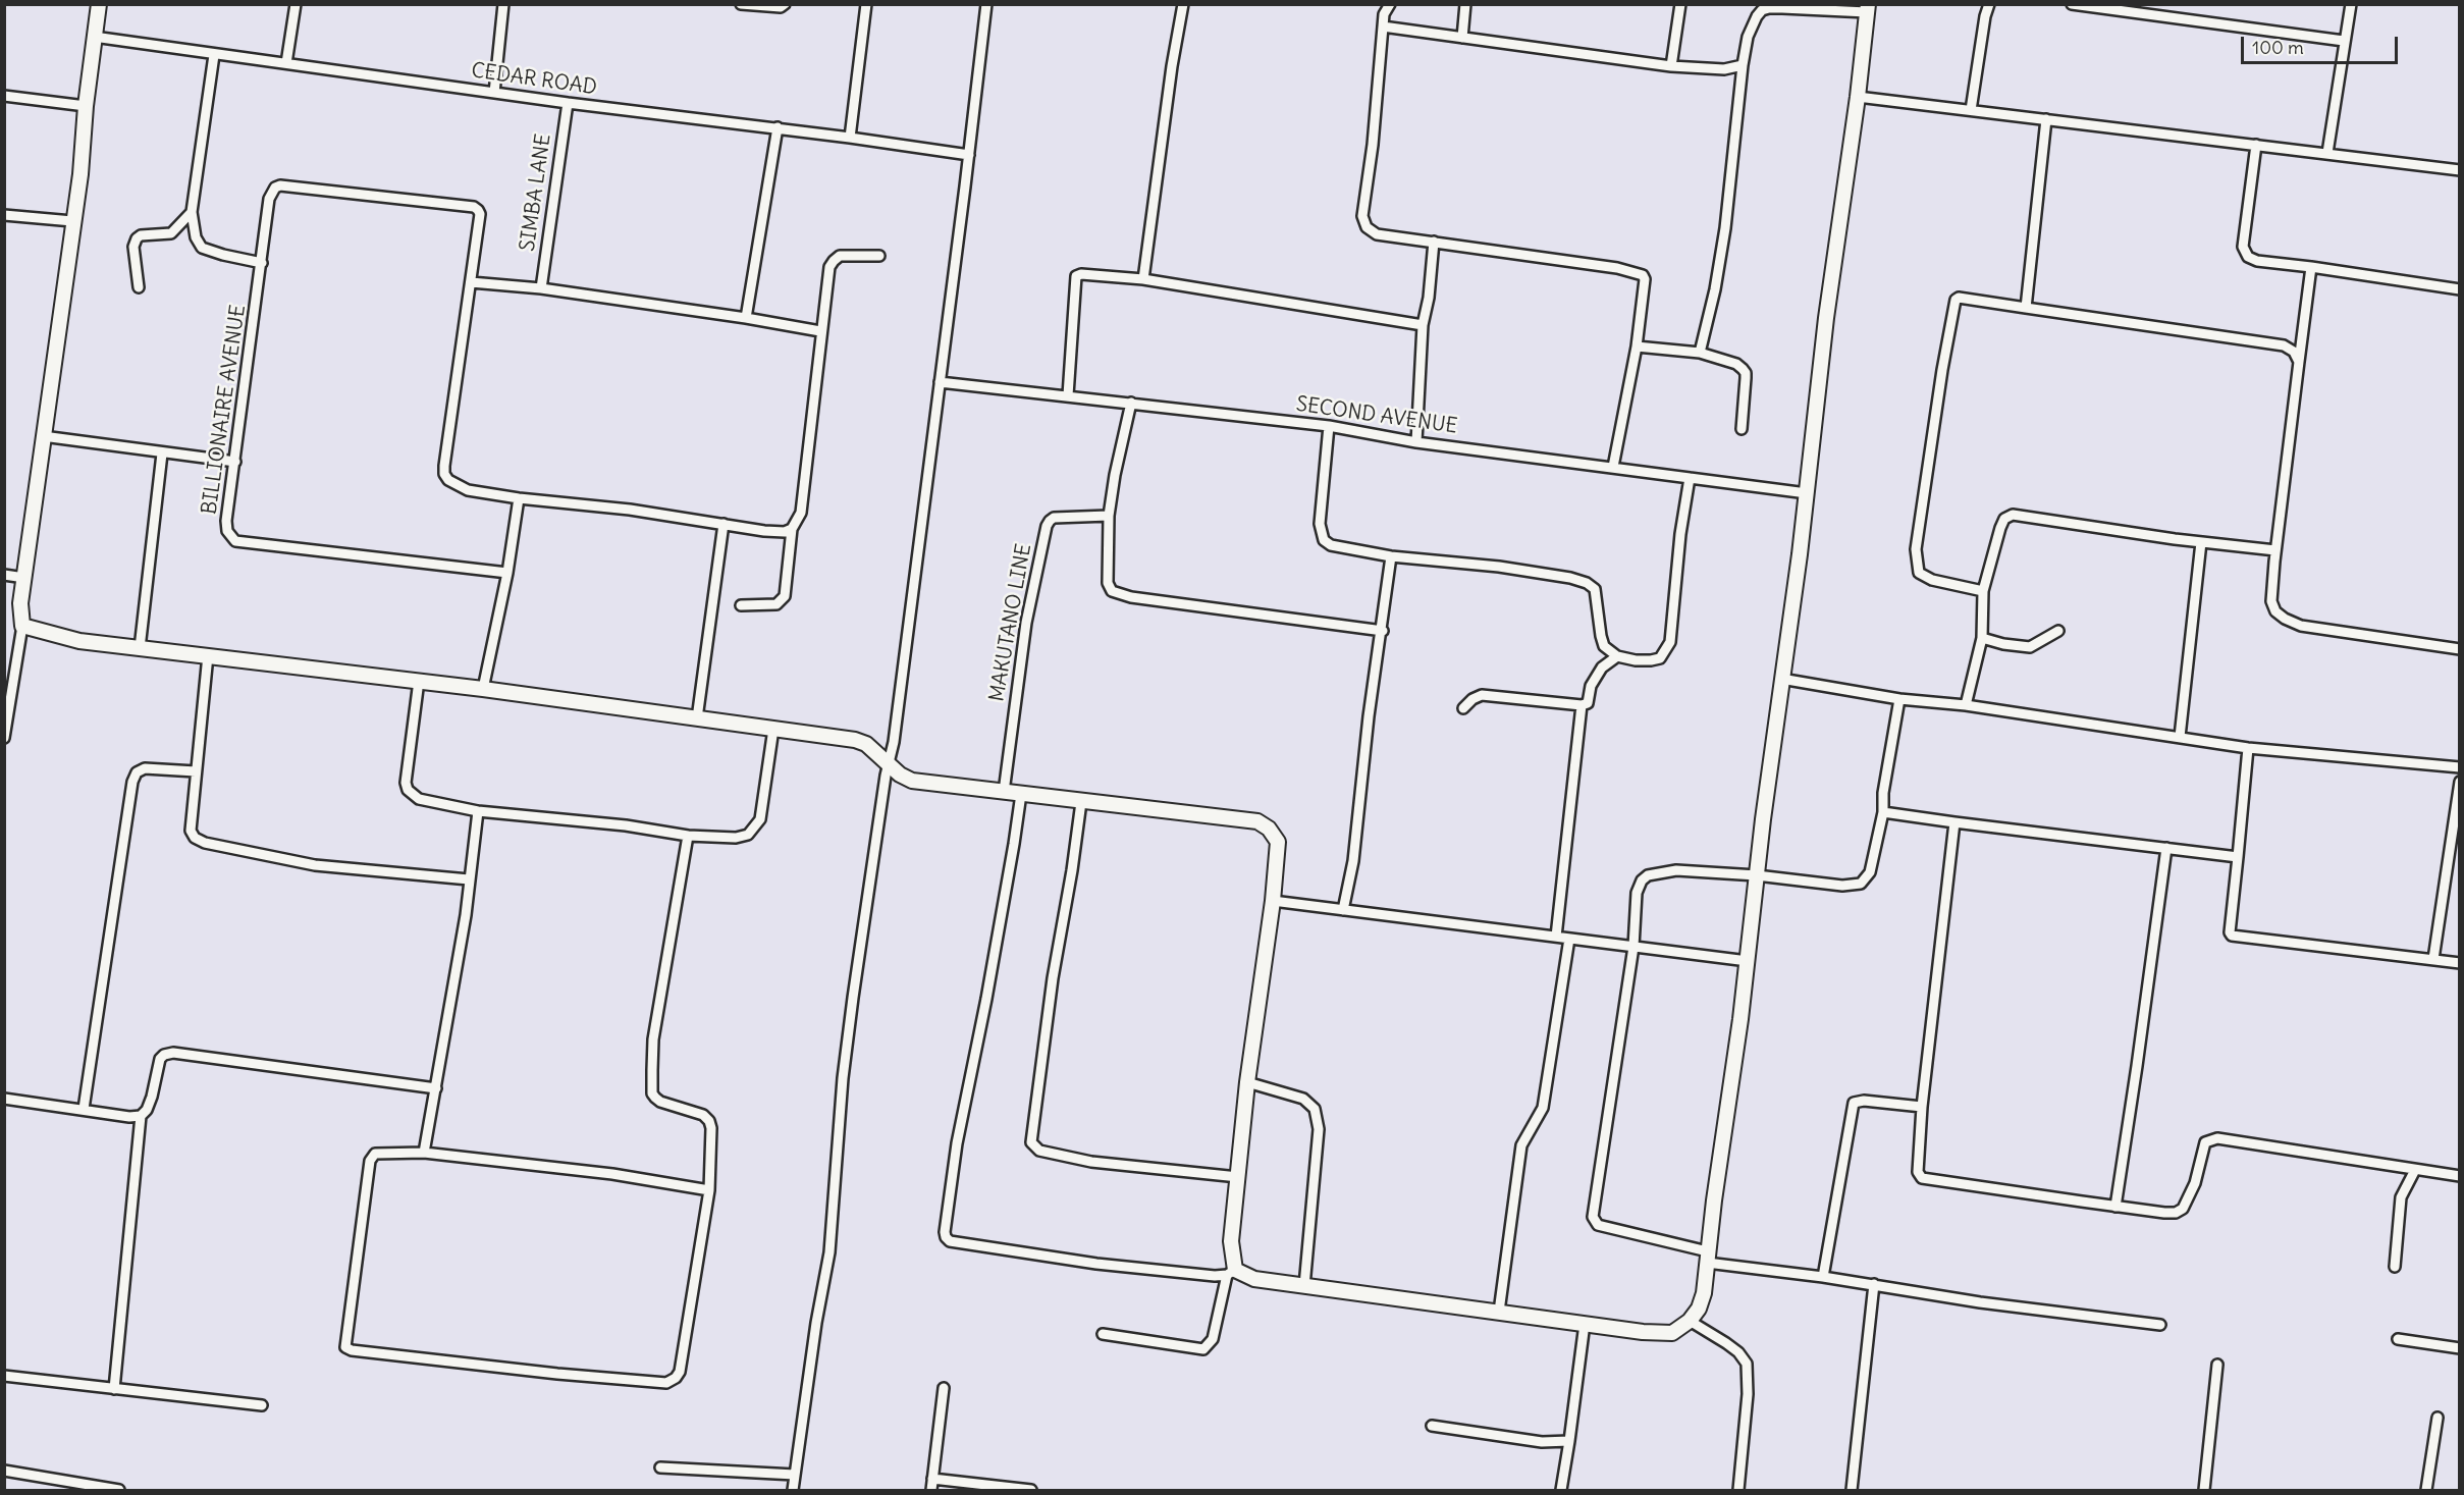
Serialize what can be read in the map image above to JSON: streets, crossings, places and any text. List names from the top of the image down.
{
  "streets": {
    "street": [
      "CEDAR ROAD",
      "SIMBA LANE",
      "BILLIONAIRE AVENUE",
      "SECOND AVENUE",
      "MAKUTANO LINE"
    ]
  },
  "crossings": [
    ["CEDAR ROAD", "SIMBA LANE"]
  ],
  "scale_bar": "100 m"
}
